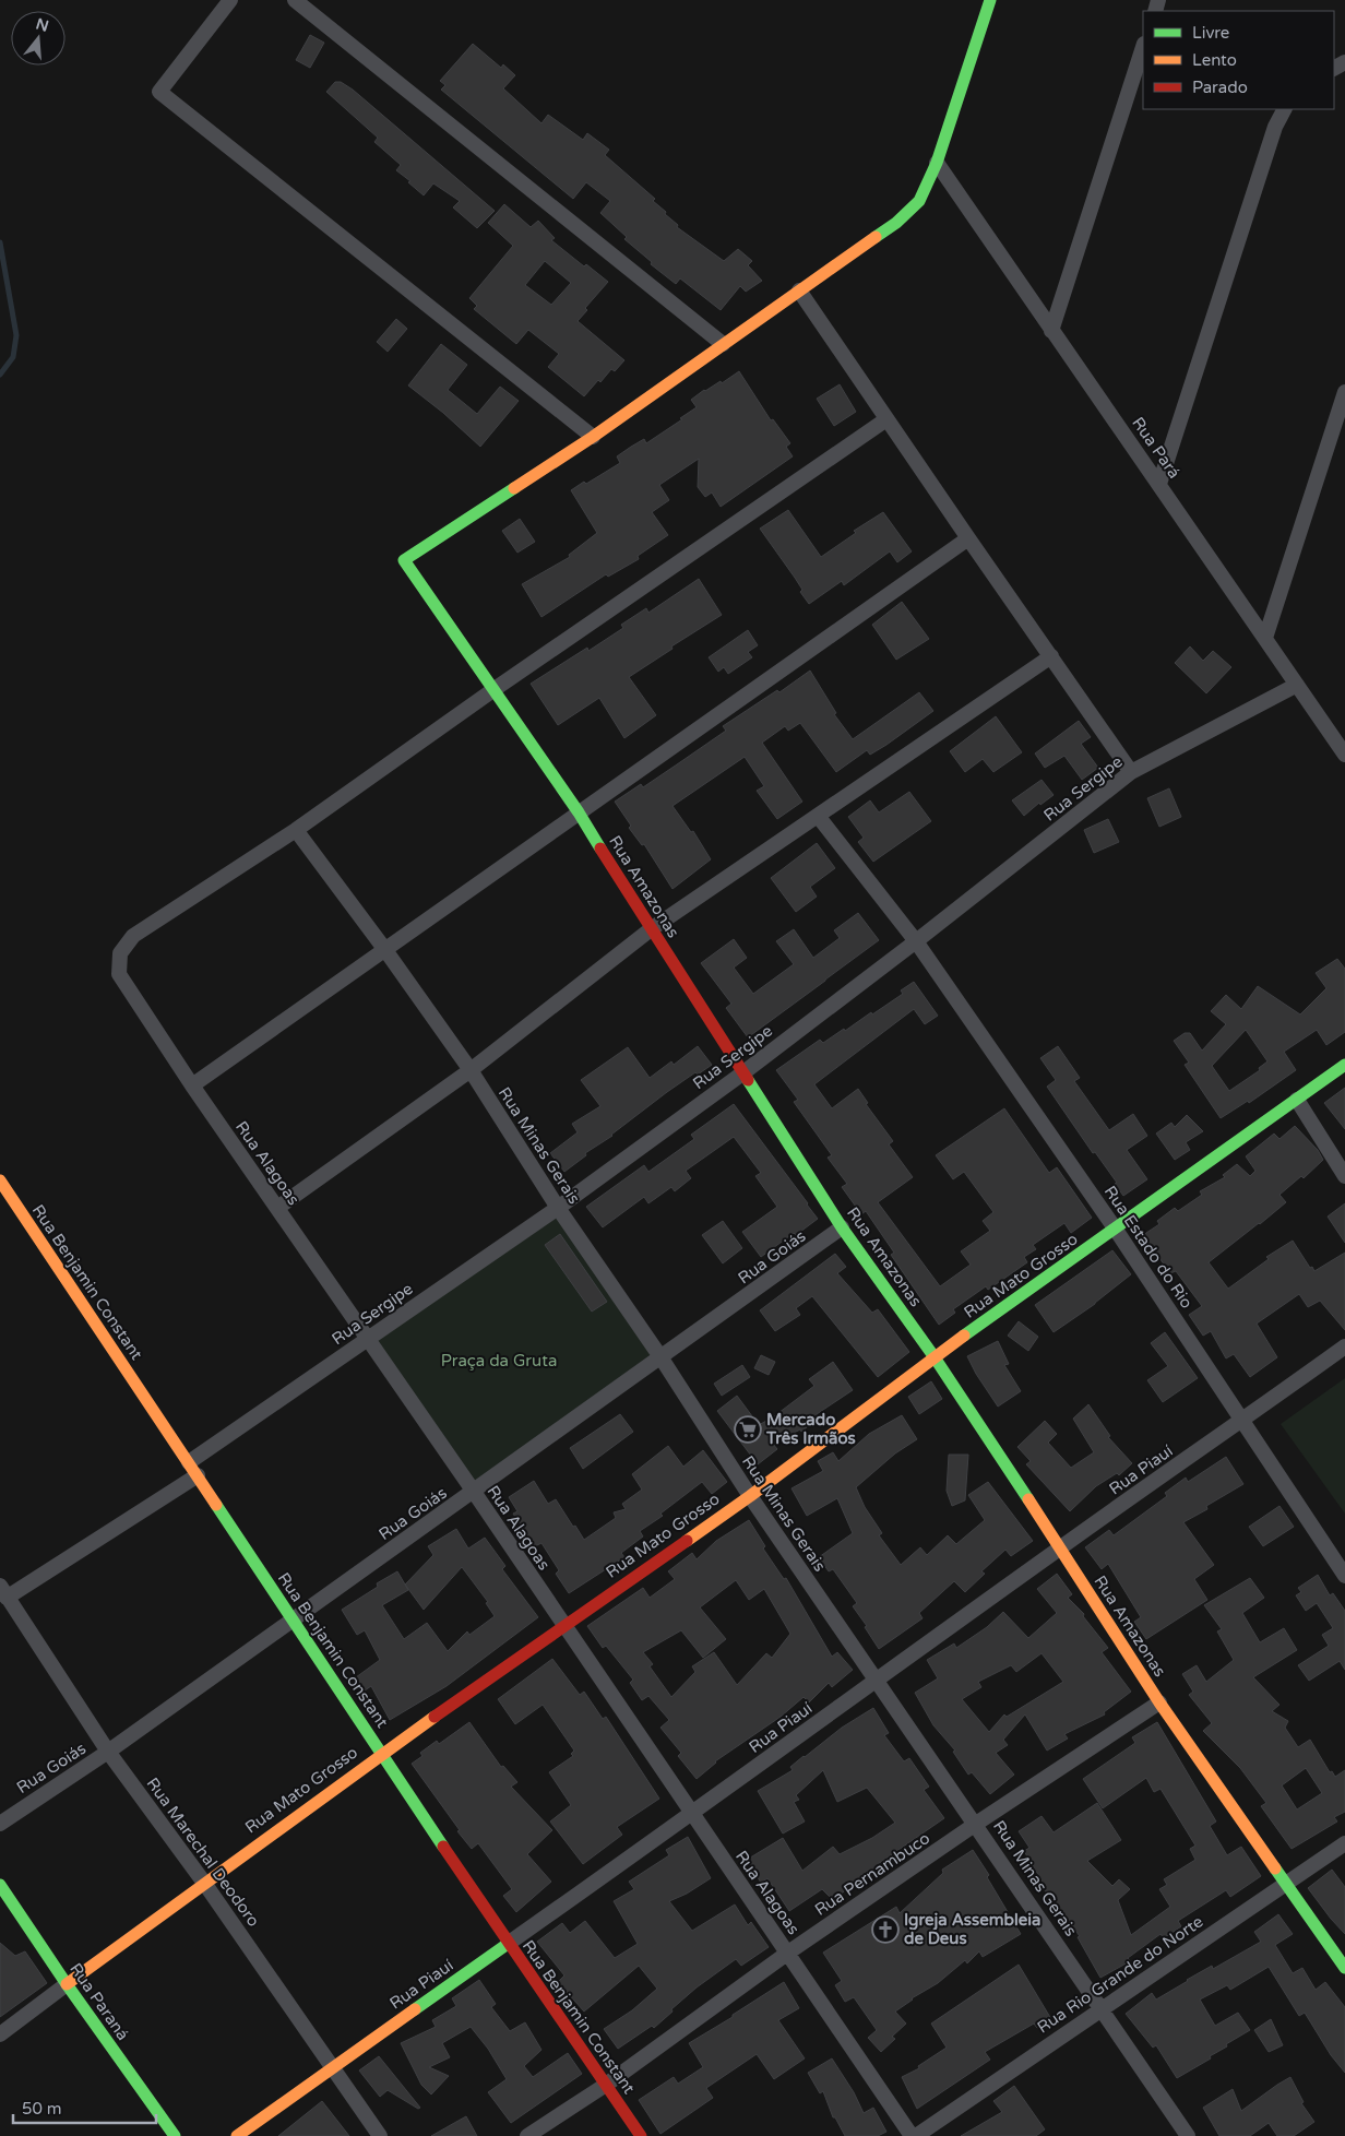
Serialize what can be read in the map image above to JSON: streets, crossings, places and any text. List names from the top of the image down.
{
  "streets": {
    "street": [
      "Rua Pará",
      "Rua Sergipe",
      "Rua Amazonas",
      "Rua Minas Gerais",
      "Rua Alagoas",
      "Rua Estado do Rio",
      "Rua Goiás",
      "Rua Mato Grosso",
      "Rua Benjamin Constant",
      "Rua Piauí",
      "Rua Marechal Deodoro",
      "Rua Pernambuco",
      "Rua Rio Grande do Norte",
      "Rua Paraná"
    ]
  },
  "crossings": [
    ["Rua Pará", "Rua Sergipe"],
    ["Rua Sergipe", "Rua Amazonas"],
    ["Rua Sergipe", "Rua Minas Gerais"],
    ["Rua Sergipe", "Rua Alagoas"],
    ["Rua Sergipe", "Rua Estado do Rio"],
    ["Rua Sergipe", "Rua Benjamin Constant"],
    ["Rua Amazonas", "Rua Goiás"],
    ["Rua Amazonas", "Rua Mato Grosso"],
    ["Rua Amazonas", "Rua Piauí"],
    ["Rua Amazonas", "Rua Pernambuco"],
    ["Rua Amazonas", "Rua Rio Grande do Norte"],
    ["Rua Minas Gerais", "Rua Alagoas"],
    ["Rua Minas Gerais", "Rua Goiás"],
    ["Rua Minas Gerais", "Rua Mato Grosso"],
    ["Rua Minas Gerais", "Rua Piauí"],
    ["Rua Minas Gerais", "Rua Pernambuco"],
    ["Rua Minas Gerais", "Rua Rio Grande do Norte"],
    ["Rua Alagoas", "Rua Goiás"],
    ["Rua Alagoas", "Rua Mato Grosso"],
    ["Rua Alagoas", "Rua Piauí"],
    ["Rua Alagoas", "Rua Pernambuco"],
    ["Rua Estado do Rio", "Rua Mato Grosso"],
    ["Rua Estado do Rio", "Rua Piauí"],
    ["Rua Goiás", "Rua Benjamin Constant"],
    ["Rua Goiás", "Rua Marechal Deodoro"],
    ["Rua Mato Grosso", "Rua Benjamin Constant"],
    ["Rua Mato Grosso", "Rua Marechal Deodoro"],
    ["Rua Mato Grosso", "Rua Paraná"],
    ["Rua Benjamin Constant", "Rua Piauí"],
    ["Rua Benjamin Constant", "Rua Pernambuco"],
    ["Rua Piauí", "Rua Marechal Deodoro"]
  ],
  "parks": ["Praça da Gruta"],
  "places": {
    "supermarket": ["Mercado Três Irmãos"],
    "church": ["Igreja Assembleia de Deus"]
  },
  "legend": ["Livre", "Lento", "Parado"],
  "scale_bar": "50 m",
  "north": "top"
}
